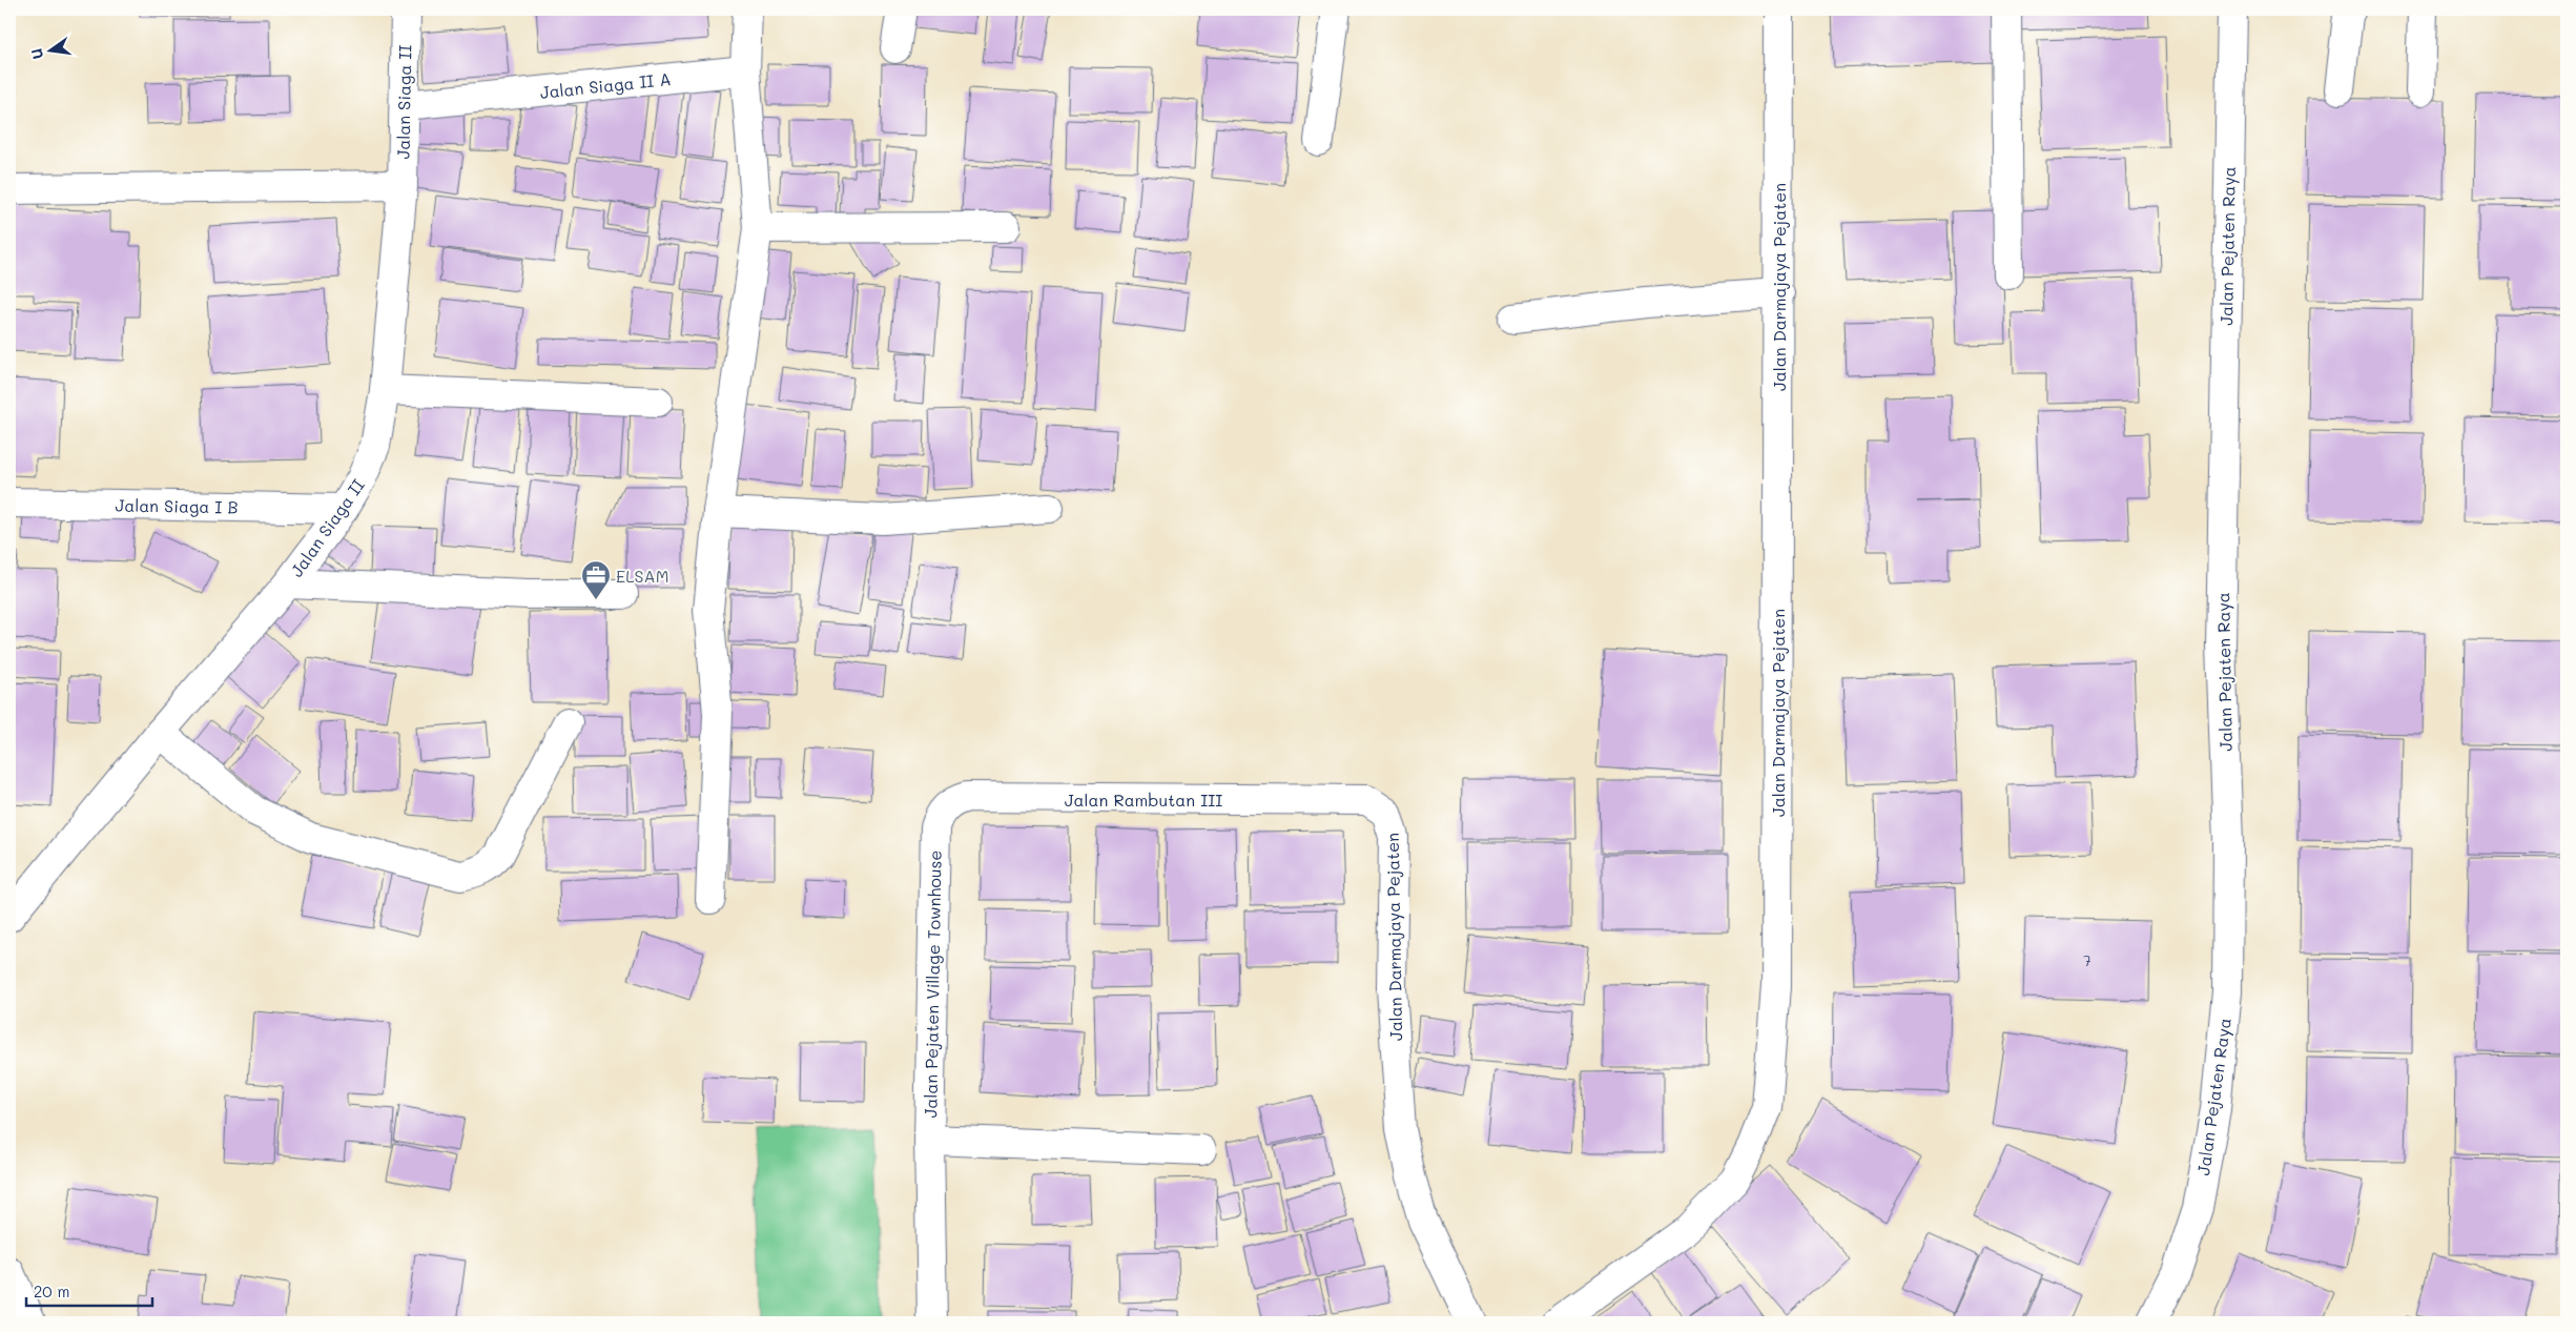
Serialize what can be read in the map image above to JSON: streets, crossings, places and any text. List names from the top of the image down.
{
  "streets": {
    "street": [
      "Jalan Siaga II A",
      "Jalan Siaga II",
      "Jalan Pejaten Raya",
      "Jalan Darmajaya Pejaten",
      "Jalan Siaga I B",
      "Jalan Rambutan III",
      "Jalan Pejaten Village Townhouse"
    ]
  },
  "crossings": [
    ["Jalan Siaga II A", "Jalan Siaga II"],
    ["Jalan Siaga II", "Jalan Siaga I B"],
    ["Jalan Darmajaya Pejaten", "Jalan Rambutan III"],
    ["Jalan Rambutan III", "Jalan Pejaten Village Townhouse"]
  ],
  "places": {
    "office": ["ELSAM"]
  },
  "house_numbers": ["7"],
  "scale_bar": "20 m",
  "north": "left"
}
